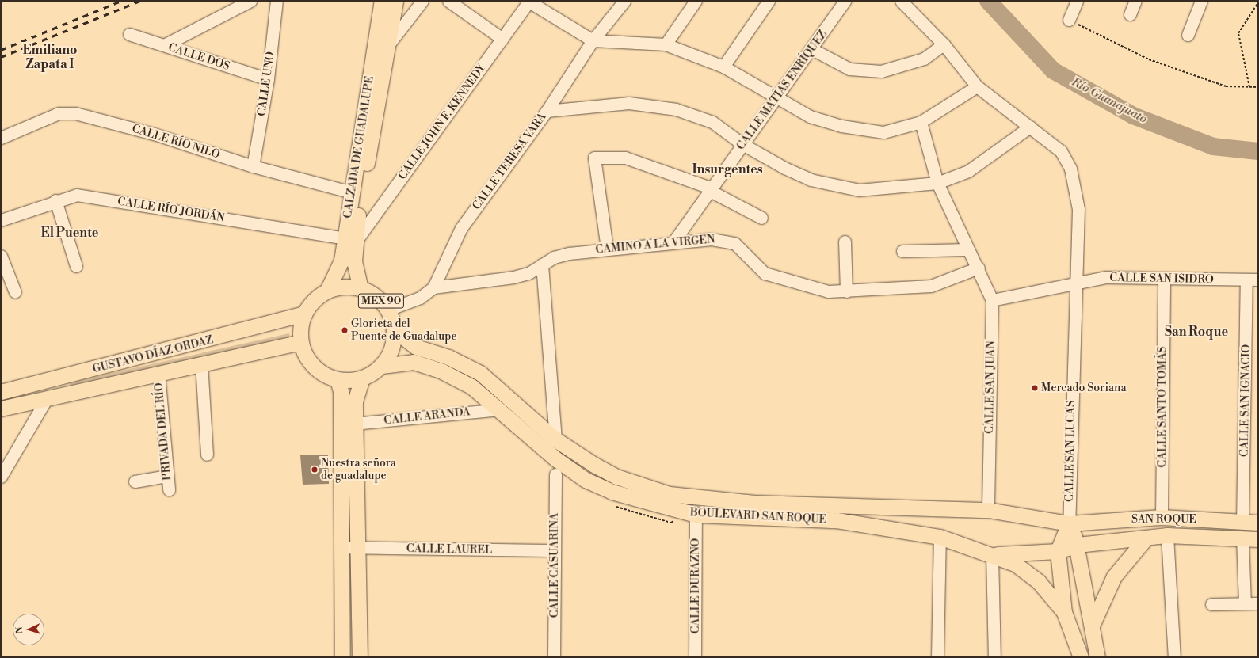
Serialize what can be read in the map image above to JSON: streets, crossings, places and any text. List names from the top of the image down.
{
  "streets": {
    "main road": [
      "CALZADA DE GUADALUPE",
      "MEX 90",
      "GUSTAVO DÍAZ ORDAZ",
      "BOULEVARD SAN ROQUE",
      "SAN ROQUE"
    ],
    "street": [
      "CALLE DOS",
      "CALLE UNO",
      "CALLE MATÍAS ENRÍQUEZ",
      "CALLE JOHN F. KENNEDY",
      "CALLE RÍO NILO",
      "CALLE TERESA VARA",
      "CALLE RÍO JORDÁN",
      "CAMINO A LA VIRGEN",
      "CALLE SAN ISIDRO",
      "CALLE SAN JUAN",
      "CALLE SAN IGNACIO",
      "CALLE SANTO TOMÁS",
      "CALLE ARANDA",
      "PRIVADA DEL RÍO",
      "CALLE SAN LUCAS",
      "CALLE LAUREL",
      "CALLE CASUARINA",
      "CALLE DURAZNO"
    ]
  },
  "crossings": [
    ["CALLE DOS", "CALLE UNO"],
    ["CALLE UNO", "CALLE RÍO NILO"],
    ["CALLE MATÍAS ENRÍQUEZ", "CAMINO A LA VIRGEN"],
    ["CALLE JOHN F. KENNEDY", "CALZADA DE GUADALUPE"],
    ["CALLE JOHN F. KENNEDY", "CALLE RÍO JORDÁN"],
    ["CALLE RÍO NILO", "CALZADA DE GUADALUPE"],
    ["CALZADA DE GUADALUPE", "CALLE TERESA VARA"],
    ["CALZADA DE GUADALUPE", "CALLE RÍO JORDÁN"],
    ["CALZADA DE GUADALUPE", "MEX 90"],
    ["CALZADA DE GUADALUPE", "GUSTAVO DÍAZ ORDAZ"],
    ["CALZADA DE GUADALUPE", "BOULEVARD SAN ROQUE"],
    ["CALLE TERESA VARA", "CAMINO A LA VIRGEN"],
    ["CALLE TERESA VARA", "MEX 90"],
    ["CALLE TERESA VARA", "GUSTAVO DÍAZ ORDAZ"],
    ["CALLE TERESA VARA", "BOULEVARD SAN ROQUE"],
    ["CAMINO A LA VIRGEN", "CALLE SAN JUAN"],
    ["CALLE SAN ISIDRO", "CALLE SAN JUAN"],
    ["CALLE SAN ISIDRO", "CALLE SAN IGNACIO"],
    ["CALLE SAN ISIDRO", "CALLE SANTO TOMÁS"],
    ["CALLE SAN ISIDRO", "CALLE SAN LUCAS"],
    ["MEX 90", "GUSTAVO DÍAZ ORDAZ"],
    ["MEX 90", "BOULEVARD SAN ROQUE"],
    ["GUSTAVO DÍAZ ORDAZ", "PRIVADA DEL RÍO"],
    ["GUSTAVO DÍAZ ORDAZ", "BOULEVARD SAN ROQUE"],
    ["CALLE SAN JUAN", "BOULEVARD SAN ROQUE"],
    ["CALLE SAN IGNACIO", "SAN ROQUE"],
    ["CALLE SANTO TOMÁS", "SAN ROQUE"],
    ["CALLE ARANDA", "BOULEVARD SAN ROQUE"],
    ["CALLE SAN LUCAS", "BOULEVARD SAN ROQUE"],
    ["CALLE SAN LUCAS", "SAN ROQUE"],
    ["BOULEVARD SAN ROQUE", "SAN ROQUE"],
    ["BOULEVARD SAN ROQUE", "CALLE DURAZNO"],
    ["CALLE LAUREL", "CALLE CASUARINA"]
  ],
  "districts": [
    "Emiliano Zapata I",
    "Insurgentes",
    "El Puente",
    "San Roque"
  ],
  "water": ["Río Guanajuato"],
  "places": ["Glorieta del Puente de Guadalupe", "Mercado Soriana", "Nuestra señora de guadalupe"],
  "north": "left"
}
